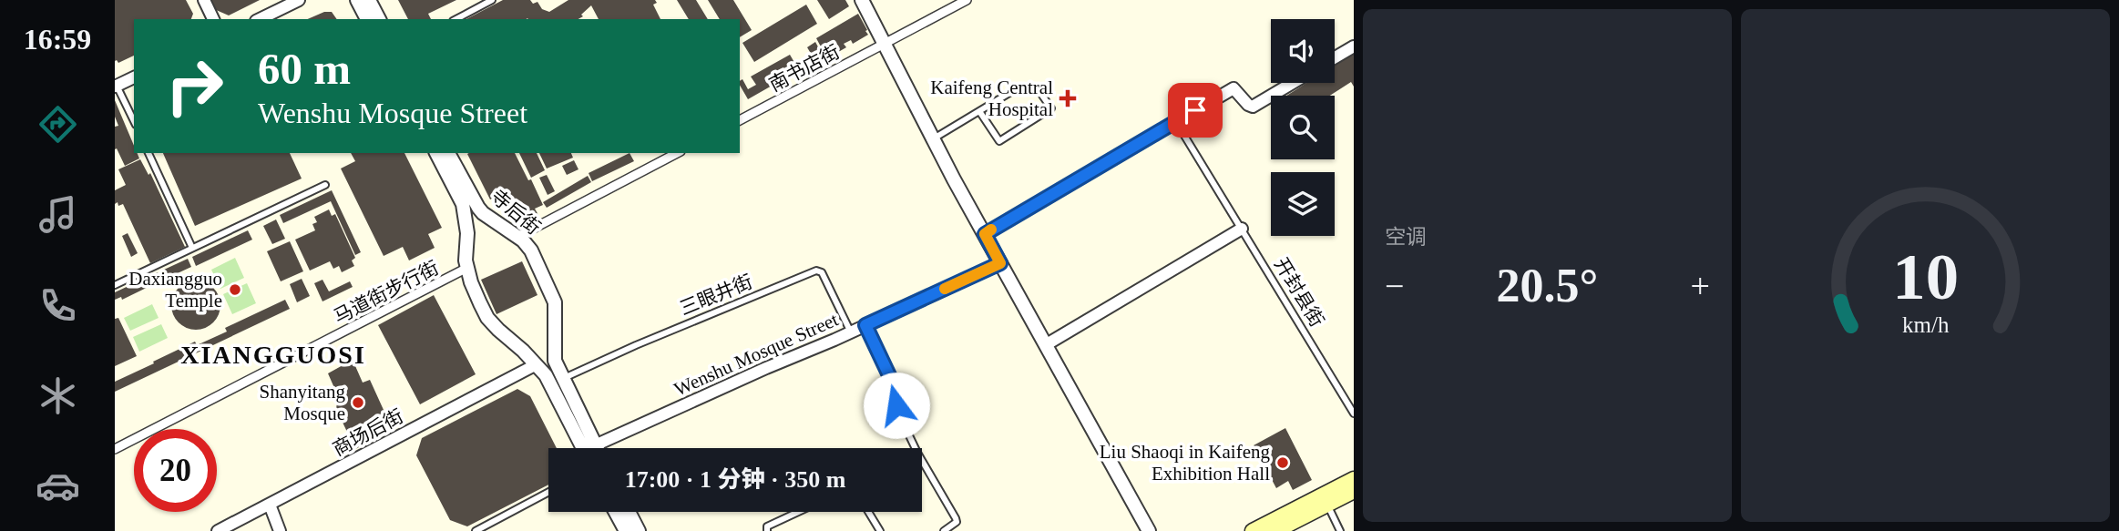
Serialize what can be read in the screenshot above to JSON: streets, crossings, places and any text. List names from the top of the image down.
{
  "streets": {
    "street": [
      "南书店街",
      "寺后街",
      "马道街步行街",
      "Wenshu Mosque Street",
      "商场后街"
    ],
    "lane": ["开封县街", "三眼井街"]
  },
  "crossings": [
    ["寺后街", "马道街步行街"],
    ["寺后街", "三眼井街"],
    ["寺后街", "Wenshu Mosque Street"],
    ["寺后街", "商场后街"],
    ["三眼井街", "Wenshu Mosque Street"]
  ],
  "districts": ["XIANGGUOSI"],
  "places": {
    "health": ["Kaifeng Central Hospital"],
    "other": ["Daxiangguo Temple", "Shanyitang Mosque", "Liu Shaoqi in Kaifeng Exhibition Hall"]
  },
  "page": {
    "tabs": "16:59",
    "tile": "空调",
    "turn": ["60 m", "Wenshu Mosque Street"],
    "heat": ["−", "20.5°", "+"],
    "limit": "20",
    "trip": "17:00 · 1 分钟 · 350 m",
    "gauge": ["10", "km/h"]
  }
}
